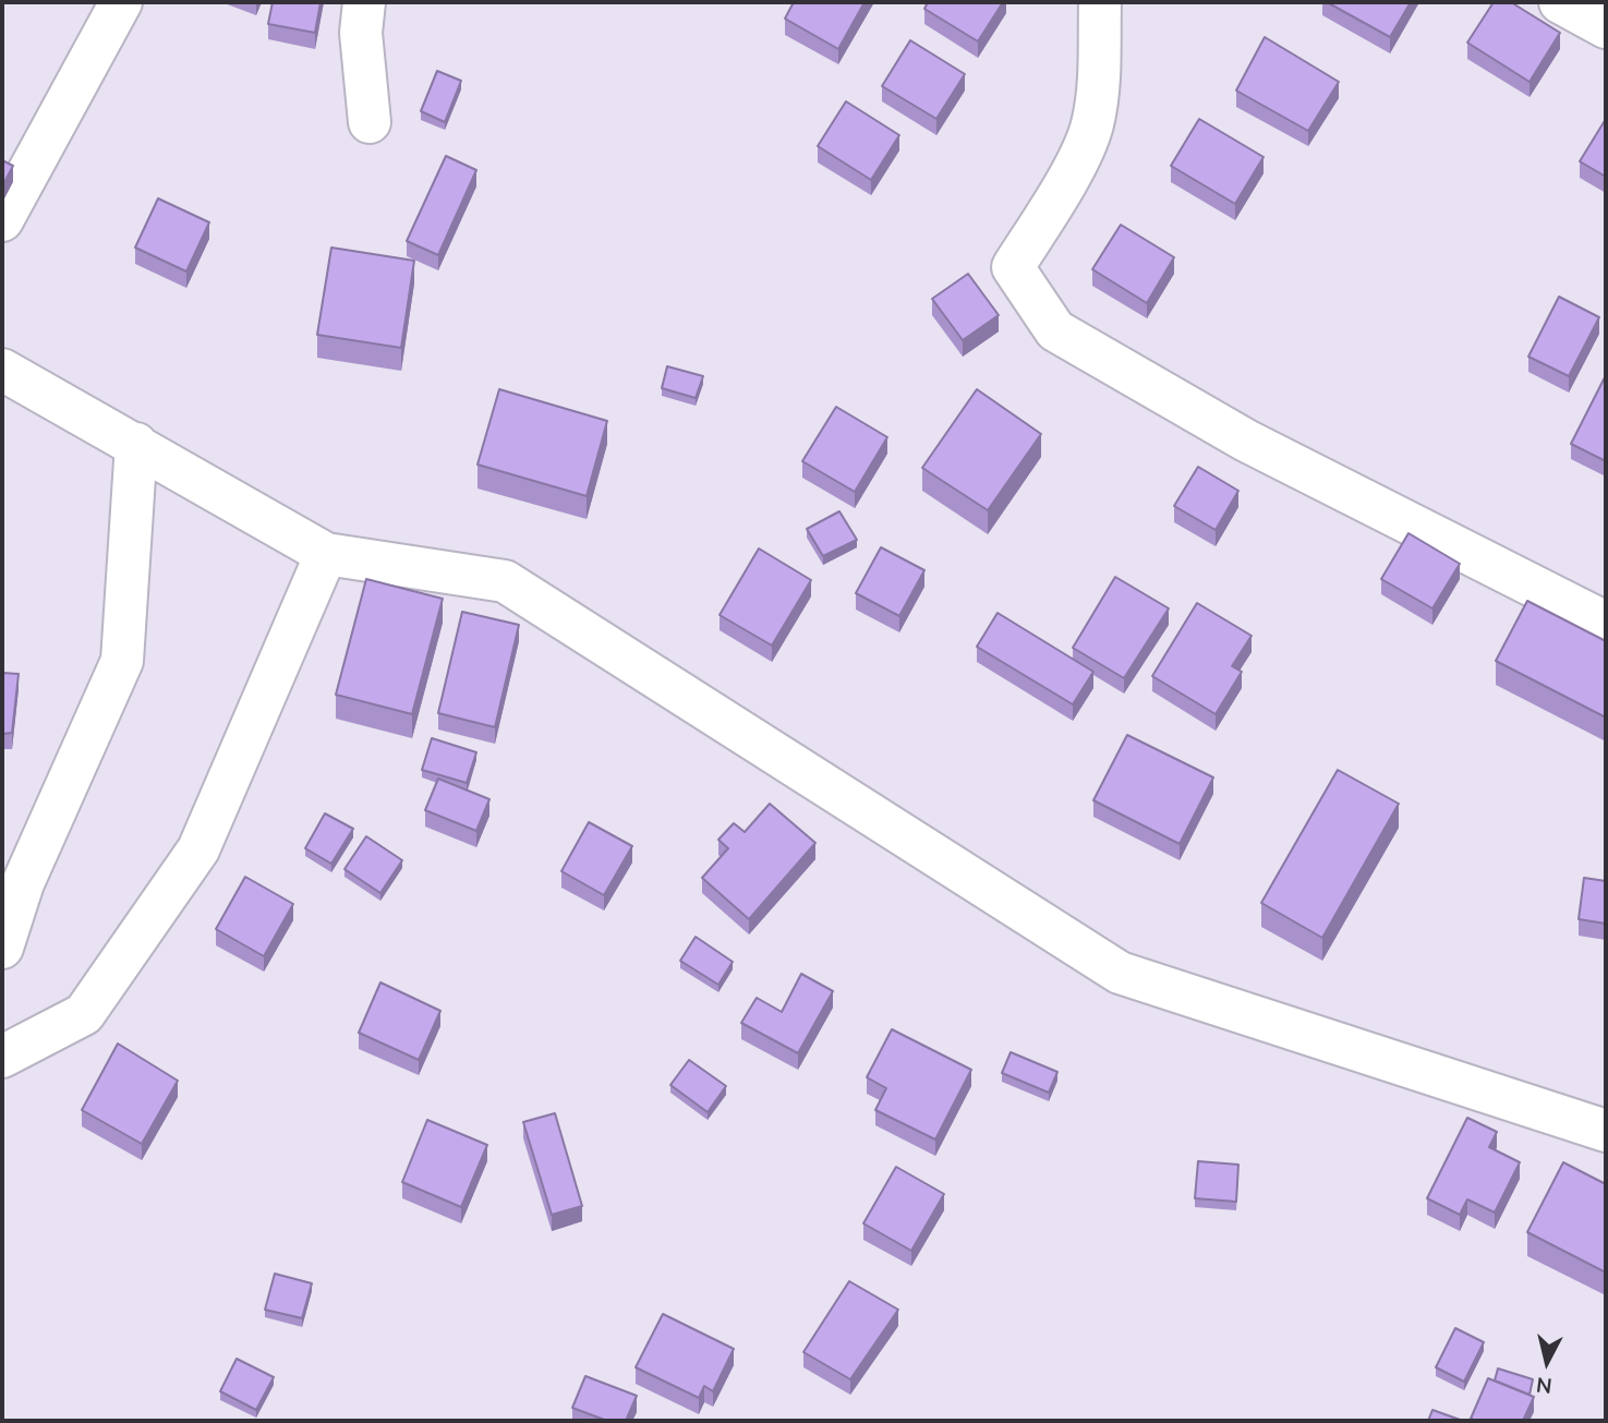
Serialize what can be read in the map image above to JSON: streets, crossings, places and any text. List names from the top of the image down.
{
  "north": "bottom"
}
